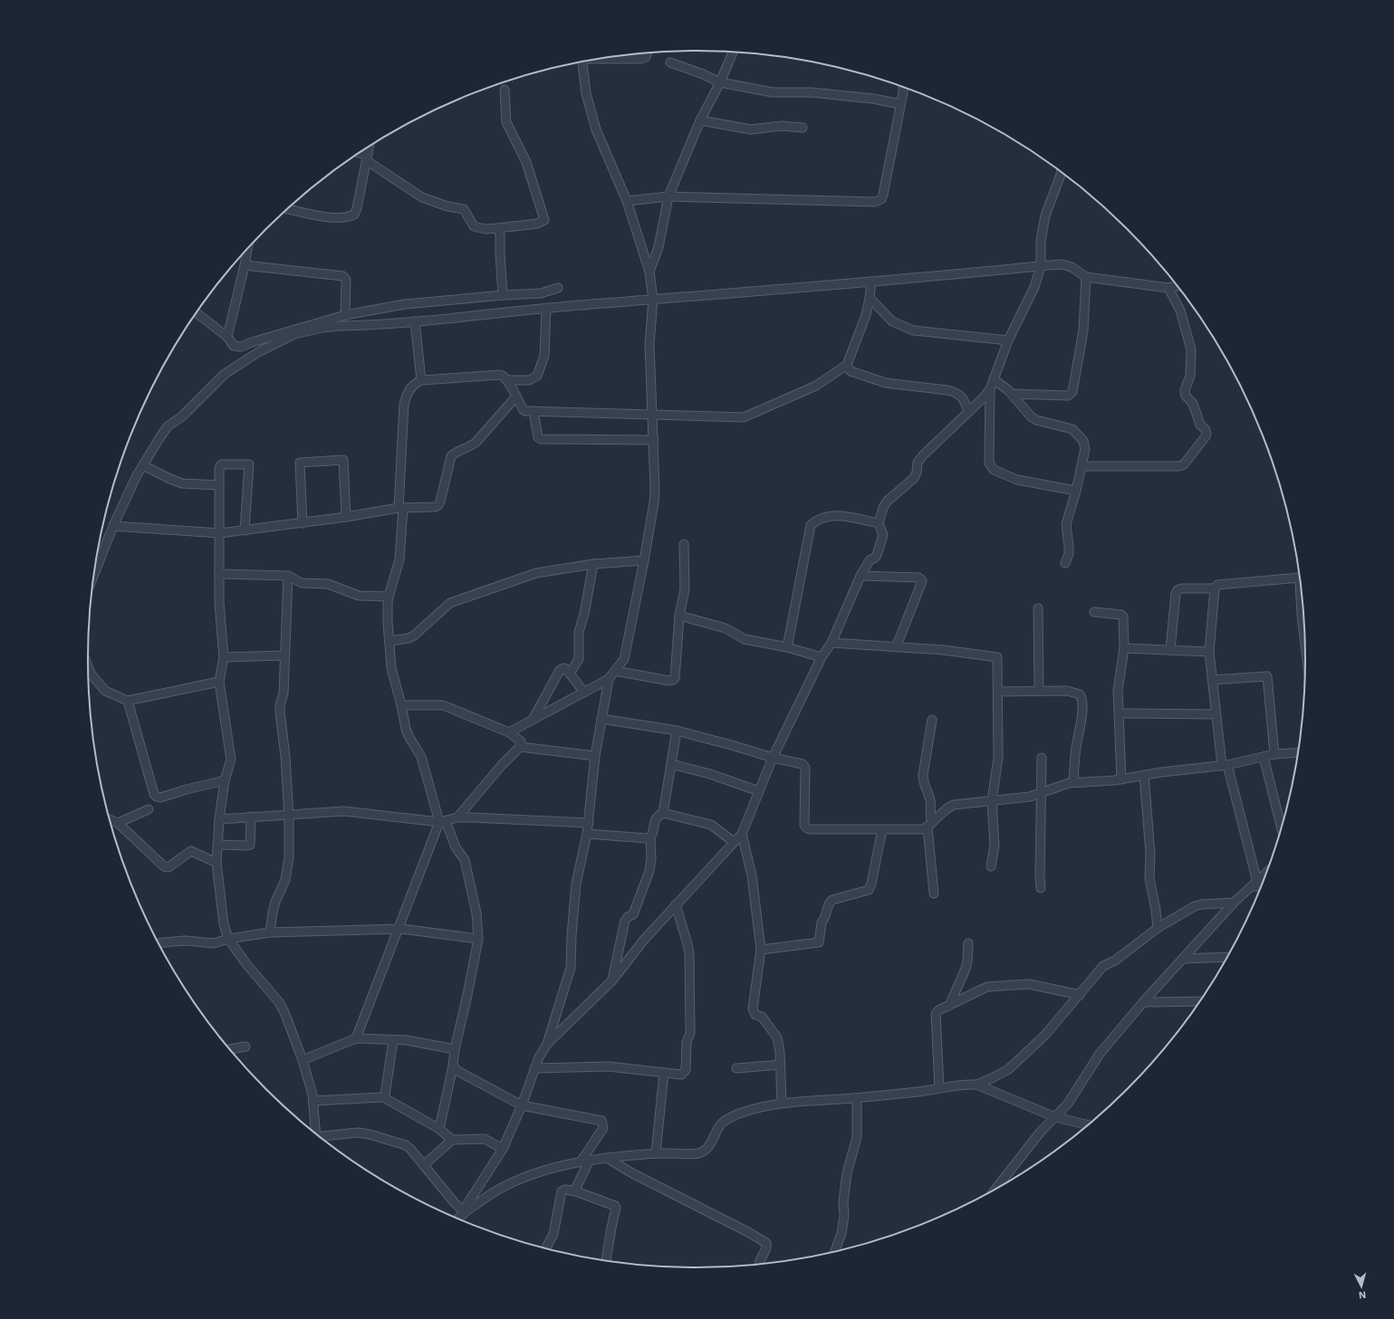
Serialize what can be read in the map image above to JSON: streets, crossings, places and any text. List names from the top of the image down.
{
  "north": "bottom"
}
